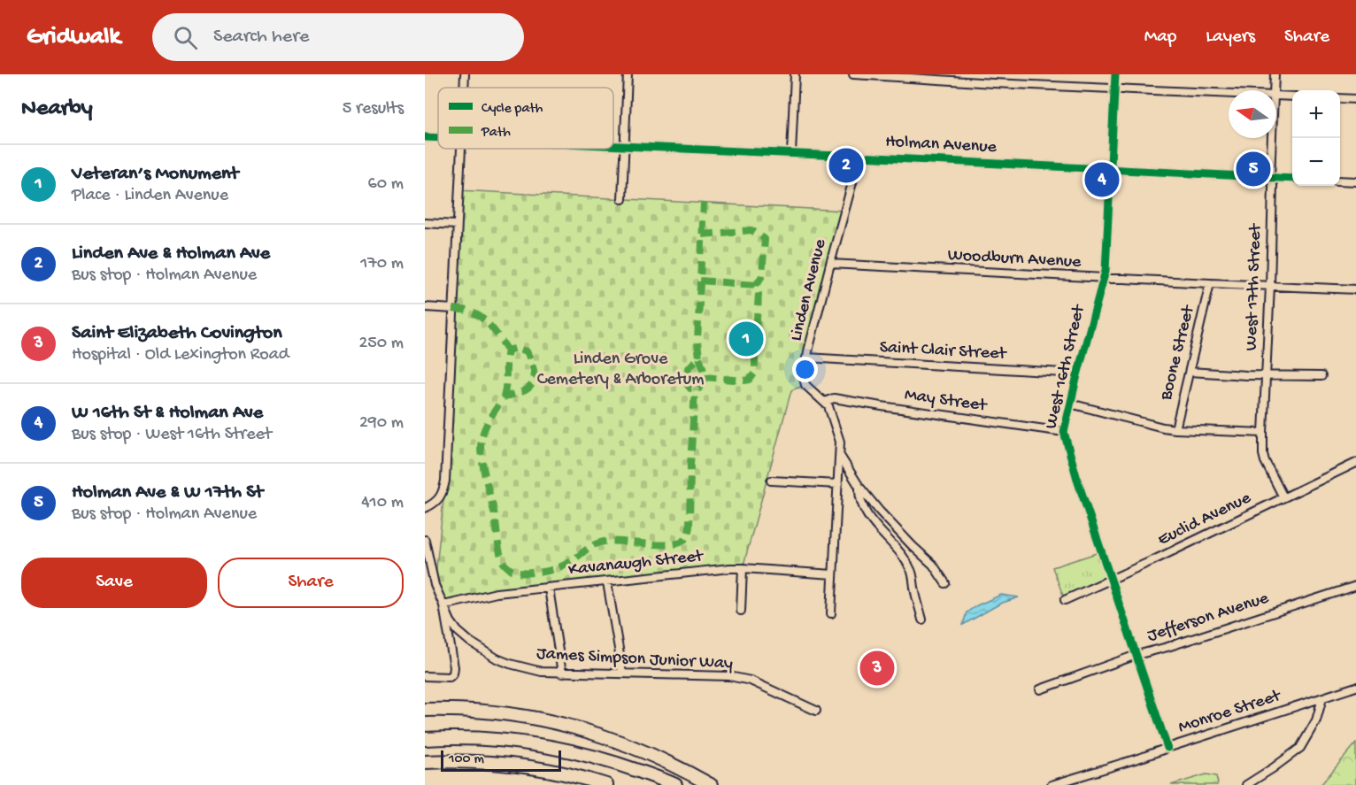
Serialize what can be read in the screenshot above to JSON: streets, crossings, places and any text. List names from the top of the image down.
{
  "streets": {
    "street": [
      "Holman Avenue",
      "Woodburn Avenue",
      "West 17th Street",
      "Linden Avenue",
      "Saint Clair Street",
      "Boone Street",
      "West 16th Street",
      "May Street",
      "Euclid Avenue",
      "Kavanaugh Street",
      "Jefferson Avenue",
      "James Simpson Junior Way",
      "Monroe Street"
    ]
  },
  "crossings": [
    ["Holman Avenue", "West 17th Street"],
    ["Holman Avenue", "Linden Avenue"],
    ["Holman Avenue", "West 16th Street"],
    ["Woodburn Avenue", "West 17th Street"],
    ["Woodburn Avenue", "Linden Avenue"],
    ["Woodburn Avenue", "Boone Street"],
    ["Woodburn Avenue", "West 16th Street"],
    ["West 17th Street", "Euclid Avenue"],
    ["Linden Avenue", "Saint Clair Street"],
    ["Linden Avenue", "May Street"],
    ["Linden Avenue", "Kavanaugh Street"],
    ["Saint Clair Street", "West 16th Street"],
    ["West 16th Street", "May Street"],
    ["West 16th Street", "Euclid Avenue"],
    ["West 16th Street", "Jefferson Avenue"],
    ["West 16th Street", "Monroe Street"],
    ["Kavanaugh Street", "James Simpson Junior Way"]
  ],
  "parks": ["Linden Grove Cemetery & Arboretum"],
  "legend": ["Cycle path", "Path"],
  "scale_bar": "100 m",
  "north": "left",
  "page": {
    "header": "Gridwalk",
    "search": "Search here",
    "nav": ["Map", "Layers", "Share"],
    "heading": ["Nearby", "5 results"],
    "map_buttons": ["+", "−"],
    "list": [
      {
        "mark": "1",
        "name": "Veteran’s Monument",
        "note": "Place · Linden Avenue",
        "value": "60 m"
      },
      {
        "mark": "2",
        "name": "Linden Ave & Holman Ave",
        "note": "Bus stop · Holman Avenue",
        "value": "170 m"
      },
      {
        "mark": "3",
        "name": "Saint Elizabeth Covington",
        "note": "Hospital · Old Lexington Road",
        "value": "250 m"
      },
      {
        "mark": "4",
        "name": "W 16th St & Holman Ave",
        "note": "Bus stop · West 16th Street",
        "value": "290 m"
      },
      {
        "mark": "5",
        "name": "Holman Ave & W 17th St",
        "note": "Bus stop · Holman Avenue",
        "value": "410 m"
      }
    ],
    "pins": [
      "2",
      "5",
      "4",
      "1",
      "3"
    ],
    "buttons": ["Save", "Share"],
    "scale": "100 m"
  }
}
